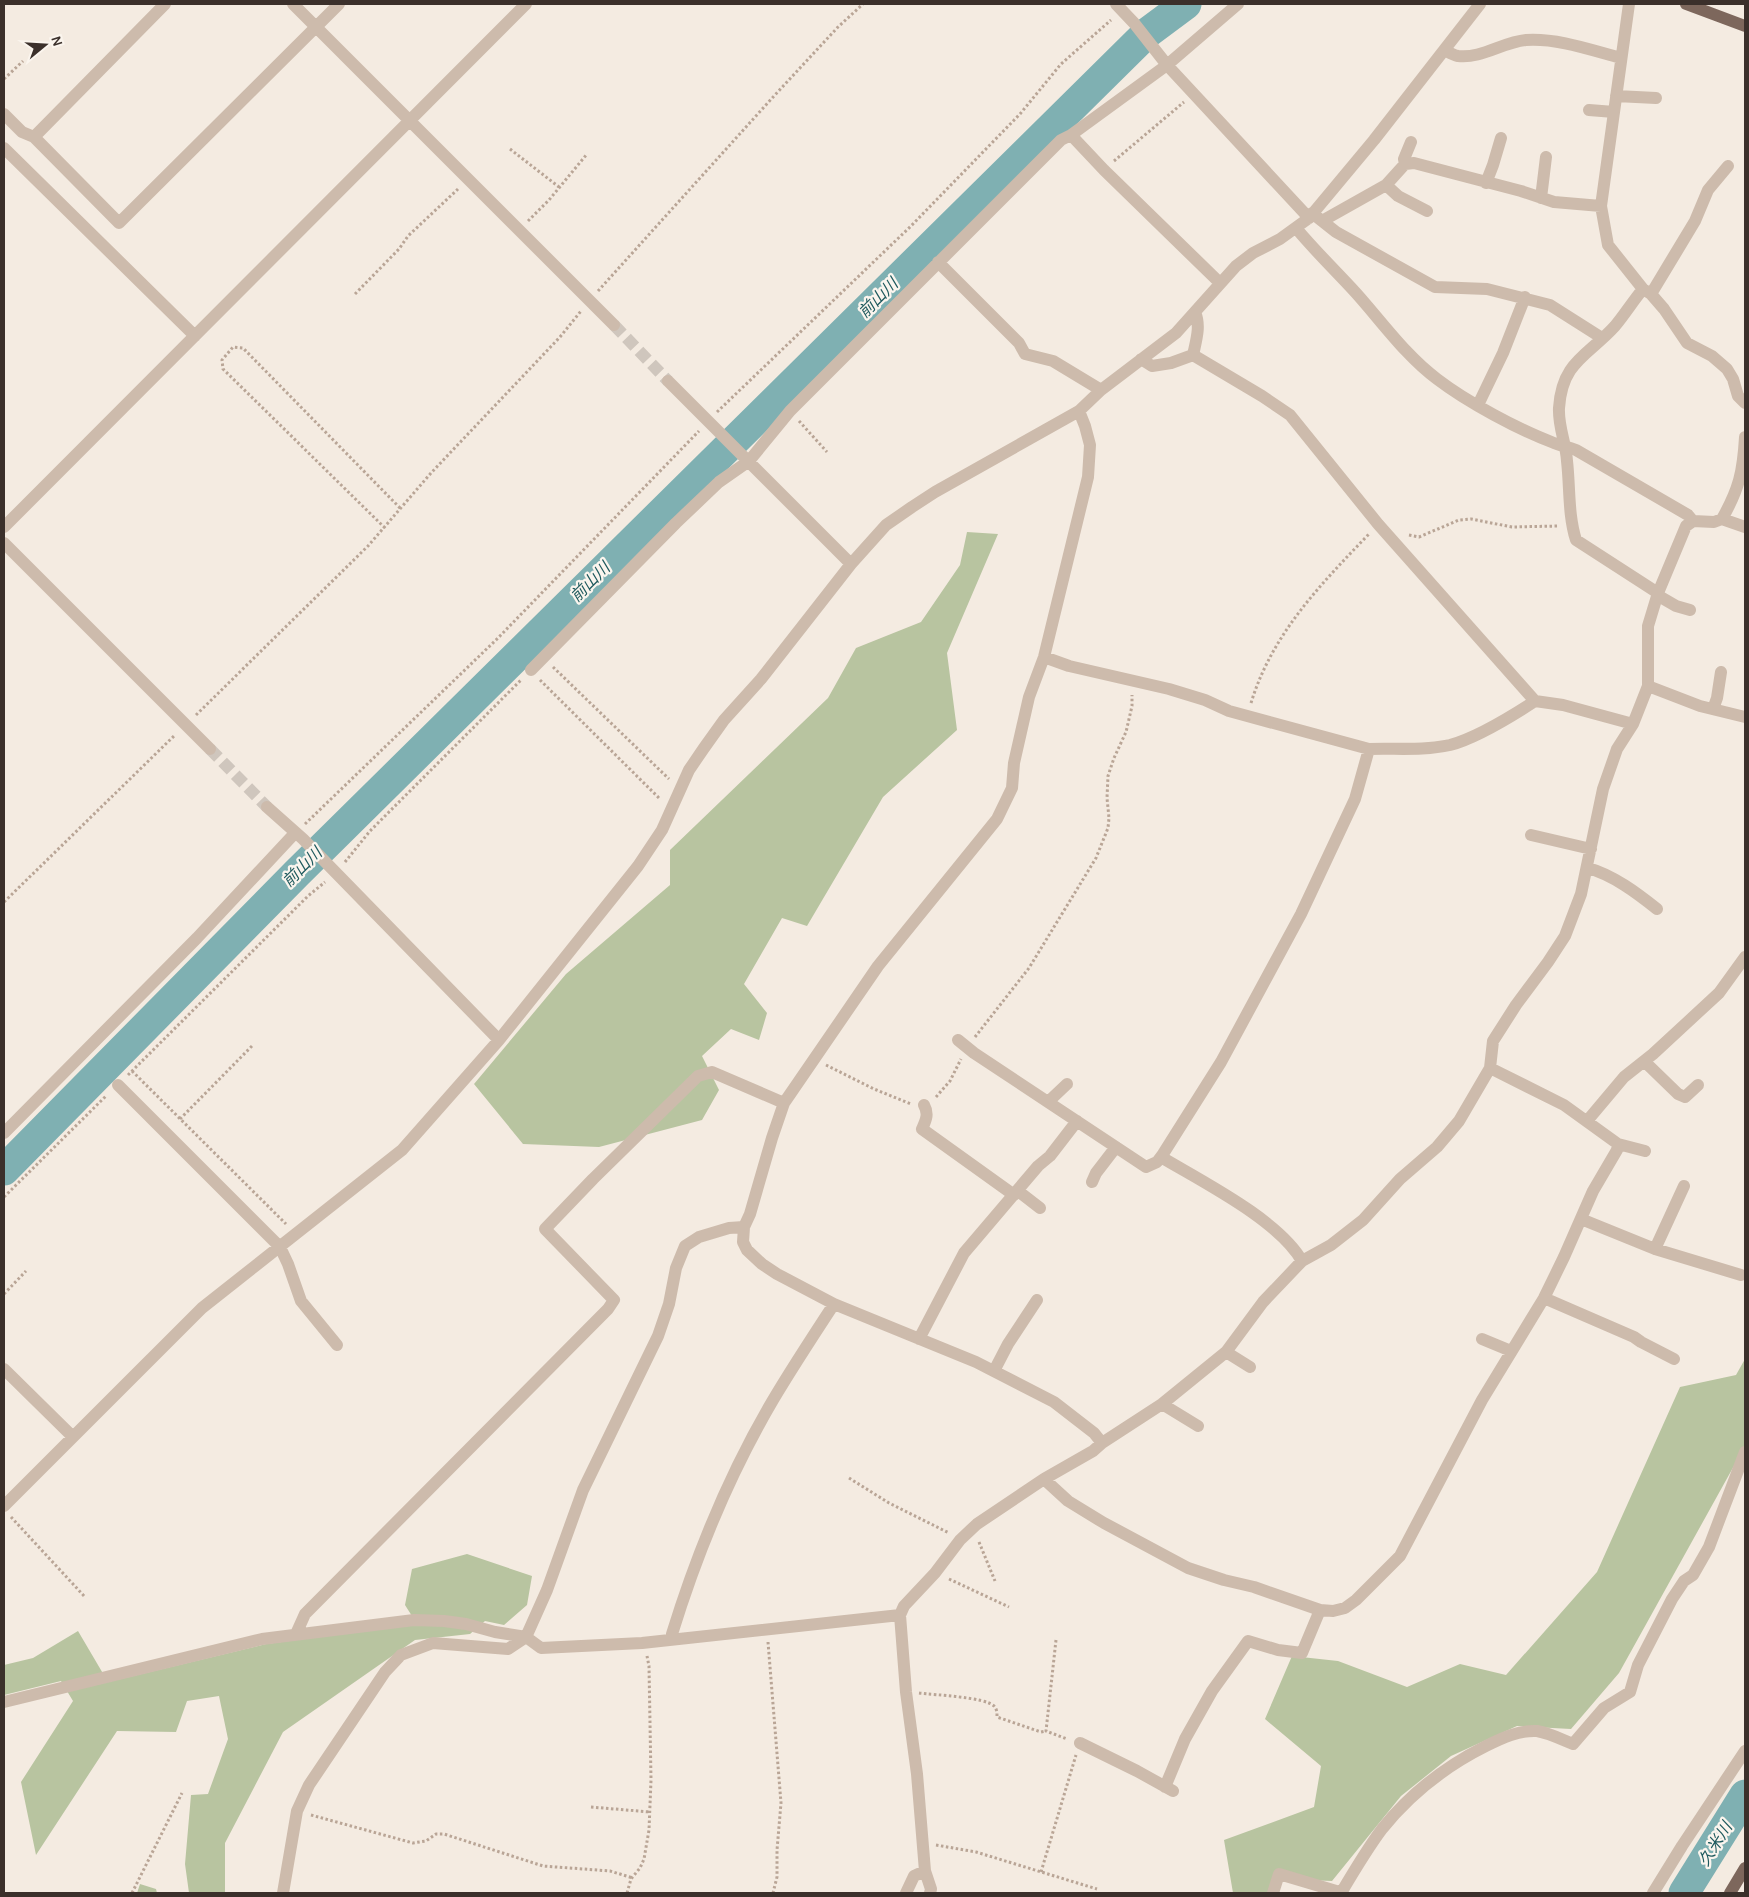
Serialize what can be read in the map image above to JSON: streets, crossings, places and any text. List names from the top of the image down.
{
  "water": ["前山川", "久米川"],
  "north": "right"
}
